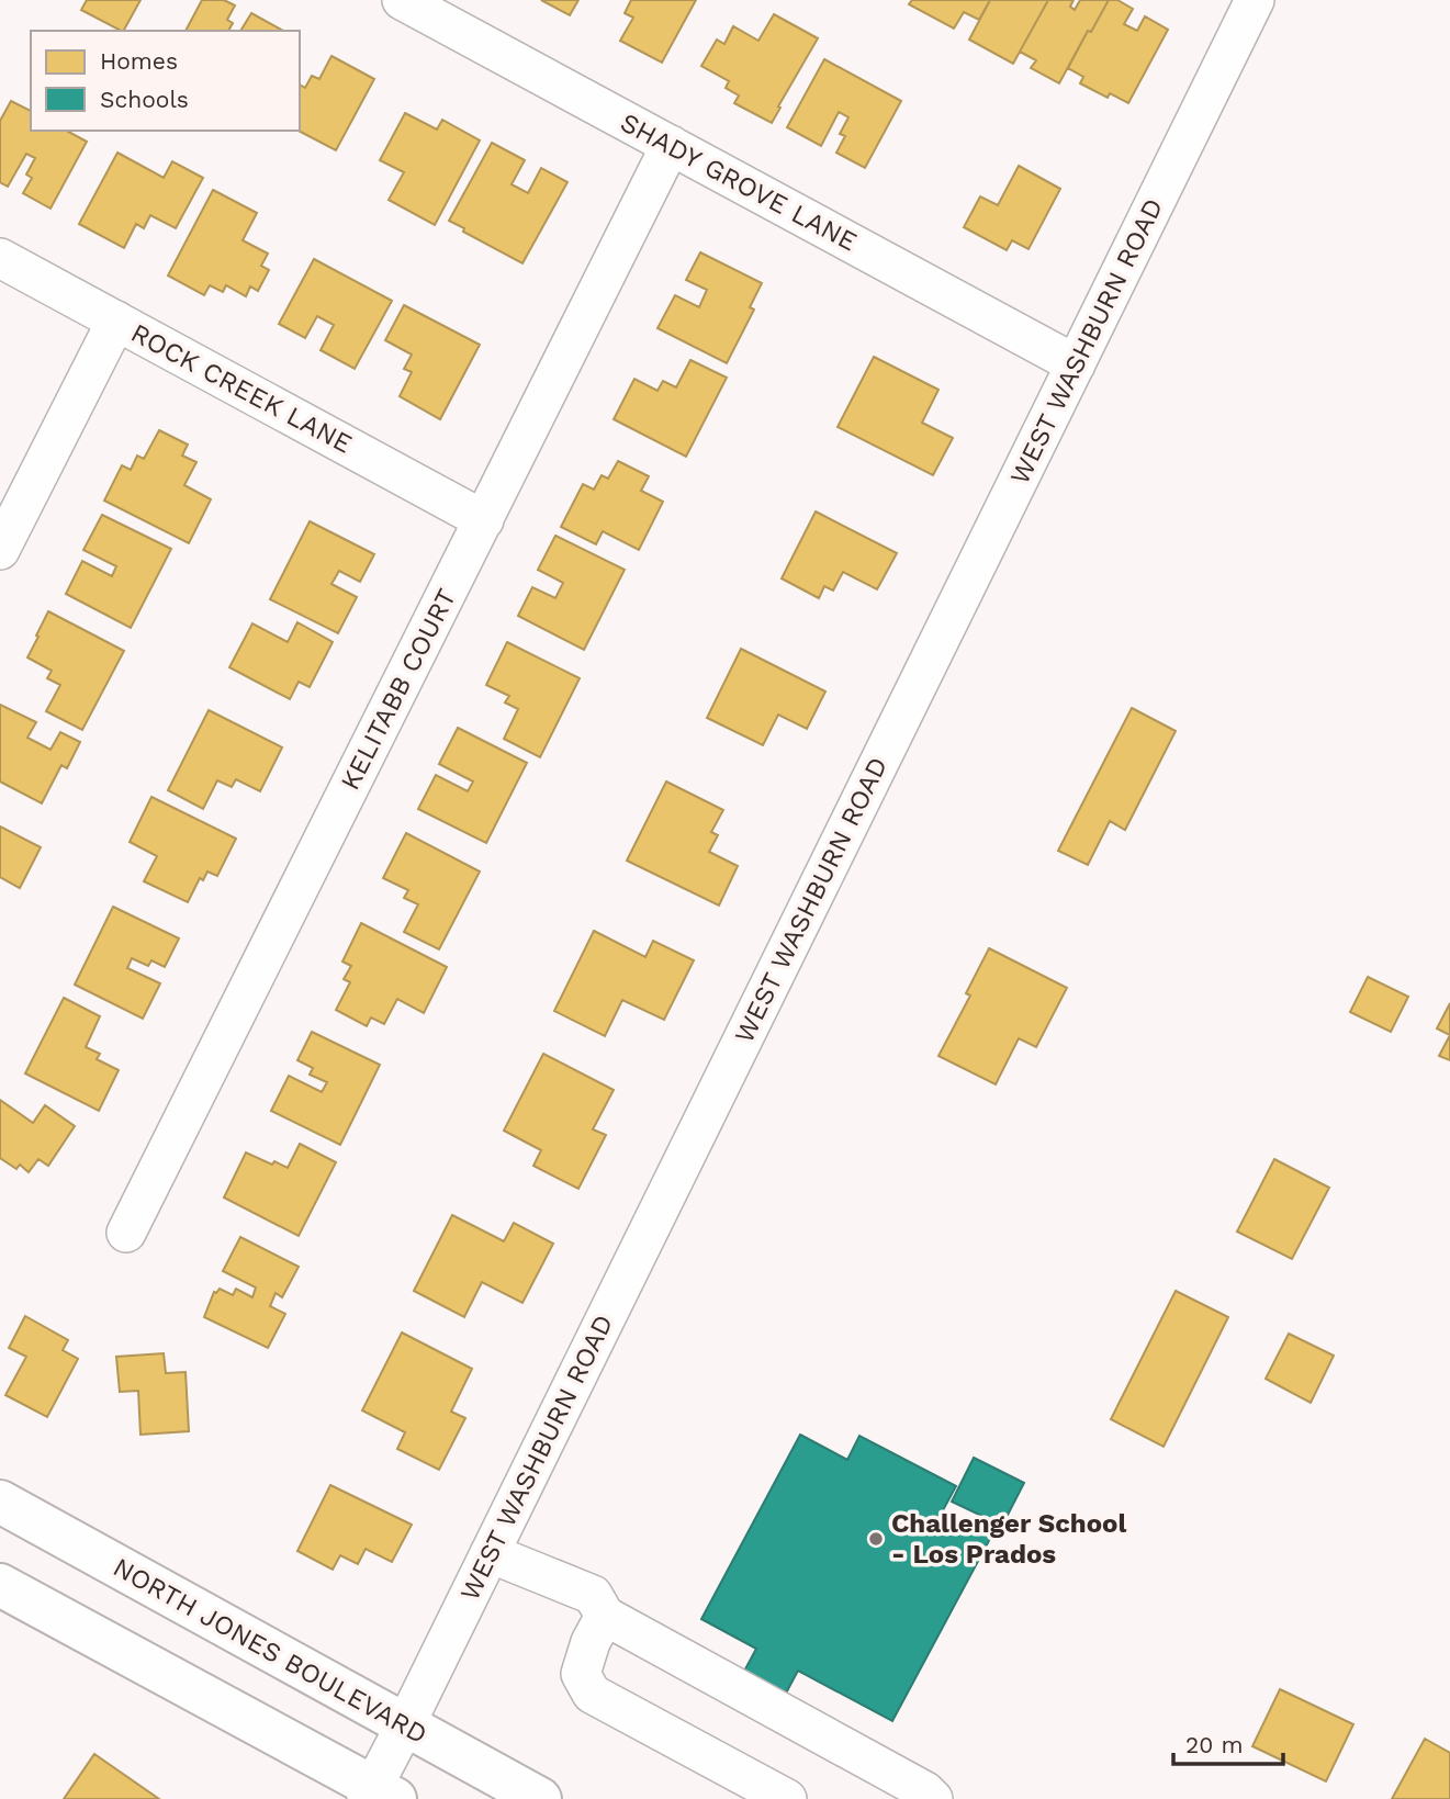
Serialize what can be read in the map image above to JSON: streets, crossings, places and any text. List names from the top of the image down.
{
  "streets": {
    "main road": ["NORTH JONES BOULEVARD"],
    "street": [
      "SHADY GROVE LANE",
      "WEST WASHBURN ROAD",
      "ROCK CREEK LANE",
      "KELITABB COURT"
    ]
  },
  "crossings": [
    ["SHADY GROVE LANE", "WEST WASHBURN ROAD"],
    ["SHADY GROVE LANE", "KELITABB COURT"],
    ["WEST WASHBURN ROAD", "NORTH JONES BOULEVARD"],
    ["ROCK CREEK LANE", "KELITABB COURT"]
  ],
  "places": ["Challenger School - Los Prados"],
  "legend": ["Homes", "Schools"],
  "scale_bar": "20 m"
}
